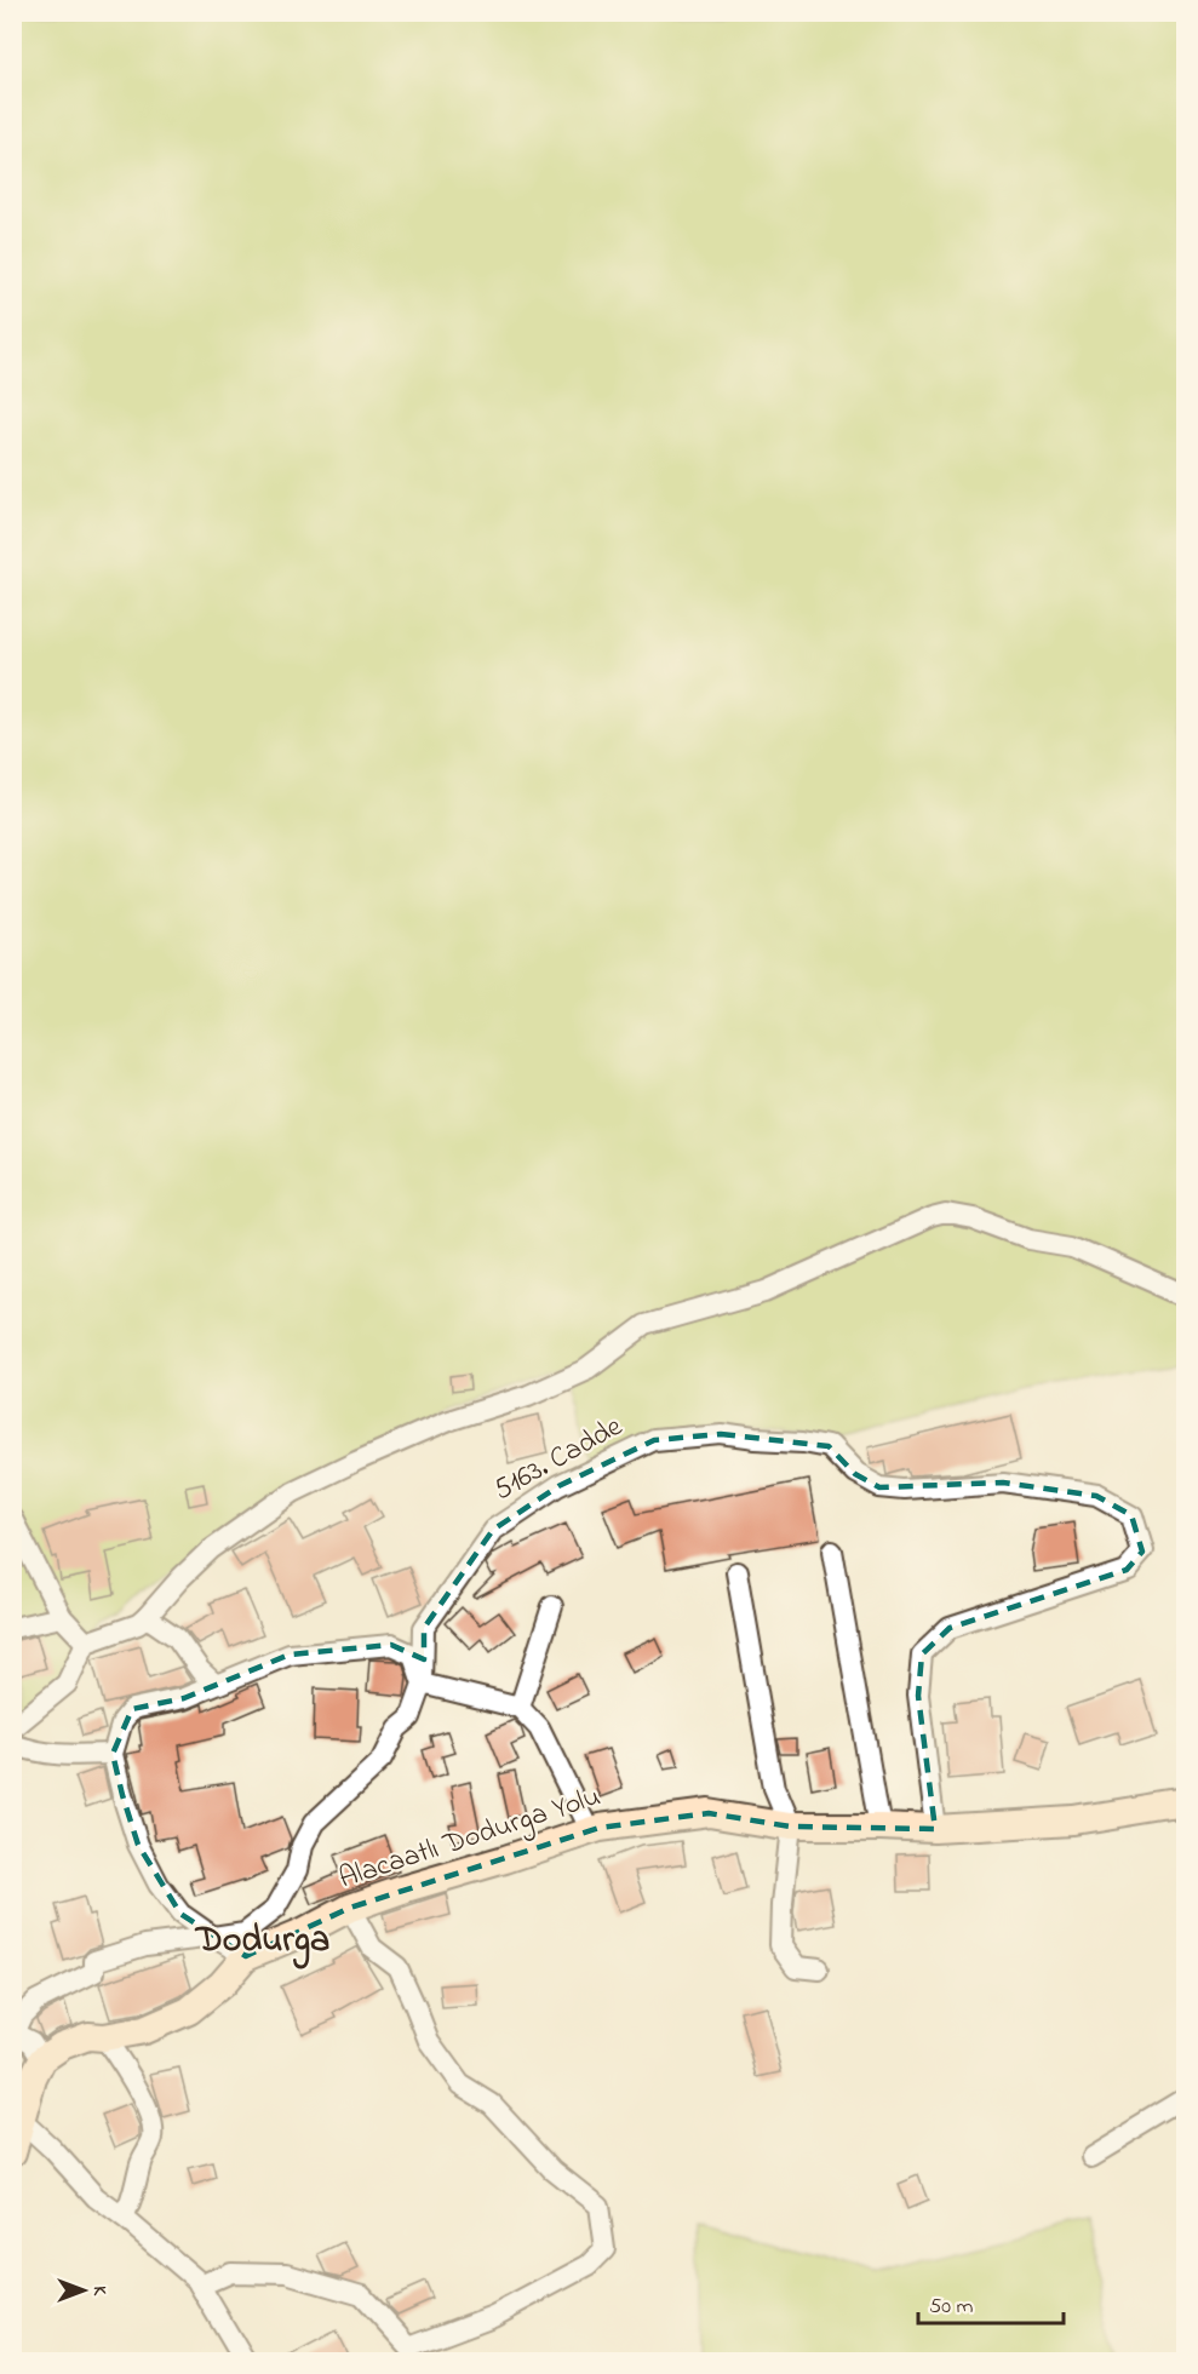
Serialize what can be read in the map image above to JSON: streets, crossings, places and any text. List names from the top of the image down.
{
  "streets": {
    "street": ["5163. Cadde", "Alacaatlı Dodurga Yolu"]
  },
  "crossings": [
    ["5163. Cadde", "Alacaatlı Dodurga Yolu"]
  ],
  "districts": ["Dodurga"],
  "scale_bar": "50 m",
  "north": "right"
}
